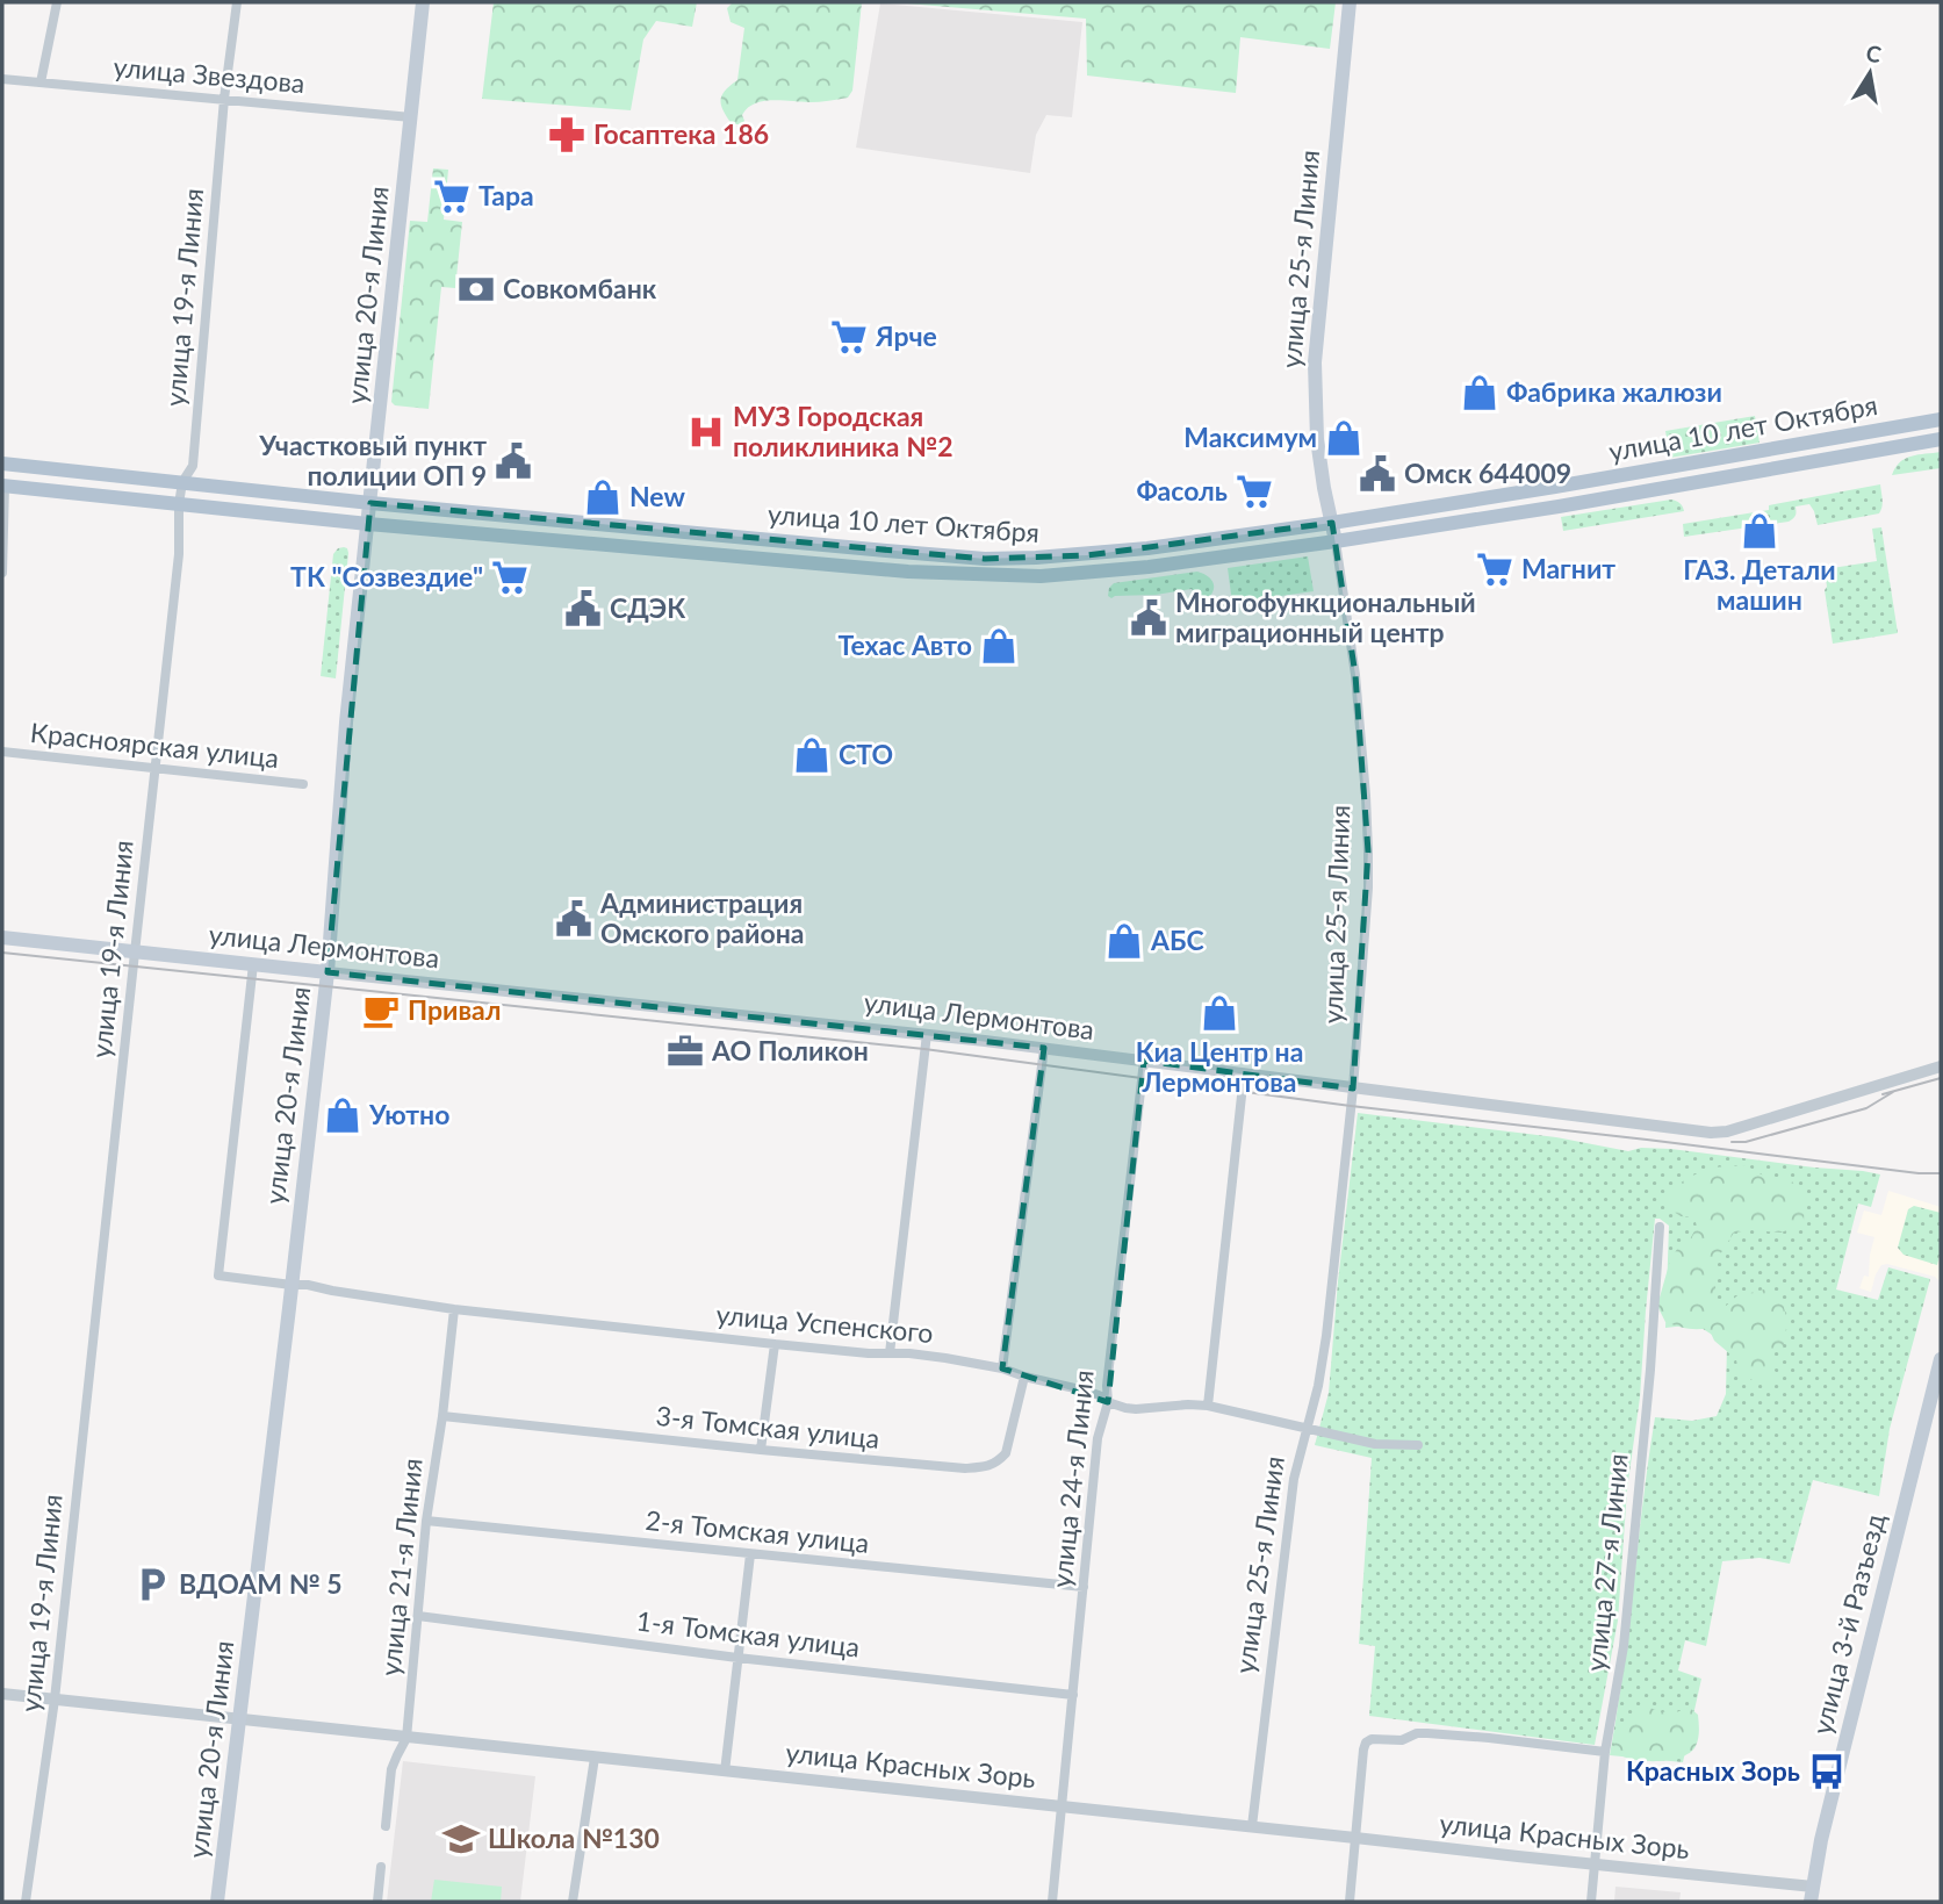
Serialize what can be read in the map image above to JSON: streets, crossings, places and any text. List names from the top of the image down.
{
  "streets": {
    "main road": [
      "улица 25-я Линия",
      "улица 20-я Линия",
      "улица 10 лет Октября",
      "улица Лермонтова",
      "улица 3-й Разъезд"
    ],
    "street": [
      "улица Звездова",
      "улица 19-я Линия",
      "Красноярская улица",
      "улица Успенского",
      "3-я Томская улица",
      "улица 24-я Линия",
      "2-я Томская улица",
      "улица 27-я Линия",
      "улица 21-я Линия",
      "1-я Томская улица",
      "улица Красных Зорь"
    ]
  },
  "crossings": [
    ["улица Звездова", "улица 20-я Линия"],
    ["улица Звездова", "улица 19-я Линия"],
    ["улица 25-я Линия", "улица 10 лет Октября"],
    ["улица 25-я Линия", "улица Лермонтова"],
    ["улица 25-я Линия", "улица Успенского"],
    ["улица 25-я Линия", "улица Красных Зорь"],
    ["улица 20-я Линия", "улица 10 лет Октября"],
    ["улица 20-я Линия", "улица Лермонтова"],
    ["улица 20-я Линия", "улица Успенского"],
    ["улица 20-я Линия", "улица Красных Зорь"],
    ["улица 19-я Линия", "улица 10 лет Октября"],
    ["улица 19-я Линия", "Красноярская улица"],
    ["улица 19-я Линия", "улица Лермонтова"],
    ["улица 19-я Линия", "улица Красных Зорь"],
    ["улица Лермонтова", "улица Успенского"],
    ["улица Лермонтова", "улица 24-я Линия"],
    ["улица Успенского", "3-я Томская улица"],
    ["улица Успенского", "улица 24-я Линия"],
    ["улица Успенского", "улица 21-я Линия"],
    ["3-я Томская улица", "улица 21-я Линия"],
    ["улица 24-я Линия", "2-я Томская улица"],
    ["улица 24-я Линия", "1-я Томская улица"],
    ["улица 24-я Линия", "улица Красных Зорь"],
    ["2-я Томская улица", "улица 21-я Линия"],
    ["улица 27-я Линия", "улица Красных Зорь"],
    ["улица 21-я Линия", "1-я Томская улица"],
    ["улица 21-я Линия", "улица Красных Зорь"],
    ["улица 3-й Разъезд", "улица Красных Зорь"]
  ],
  "places": {
    "pharmacy": ["Госаптека 186"],
    "supermarket": [
      "Тара",
      "Ярче",
      "Фасоль",
      "Магнит",
      "ТК \"Созвездие\""
    ],
    "bank": ["Совкомбанк"],
    "shop": [
      "Фабрика жалюзи",
      "Максимум",
      "New",
      "ГАЗ. Детали машин",
      "Техас Авто",
      "СТО",
      "АБС",
      "Киа Центр на Лермонтова",
      "Уютно"
    ],
    "hospital": ["МУЗ Городская поликлиника №2"],
    "public building": [
      "Участковый пункт полиции ОП 9",
      "Омск 644009",
      "СДЭК",
      "Многофункциональный миграционный центр",
      "Администрация Омского района"
    ],
    "cafe": ["Привал"],
    "office": ["АО Поликон"],
    "parking": ["ВДОАМ № 5"],
    "bus stop": ["Красных Зорь"],
    "school or university": ["Школа №130"]
  },
  "north": "top"
}
